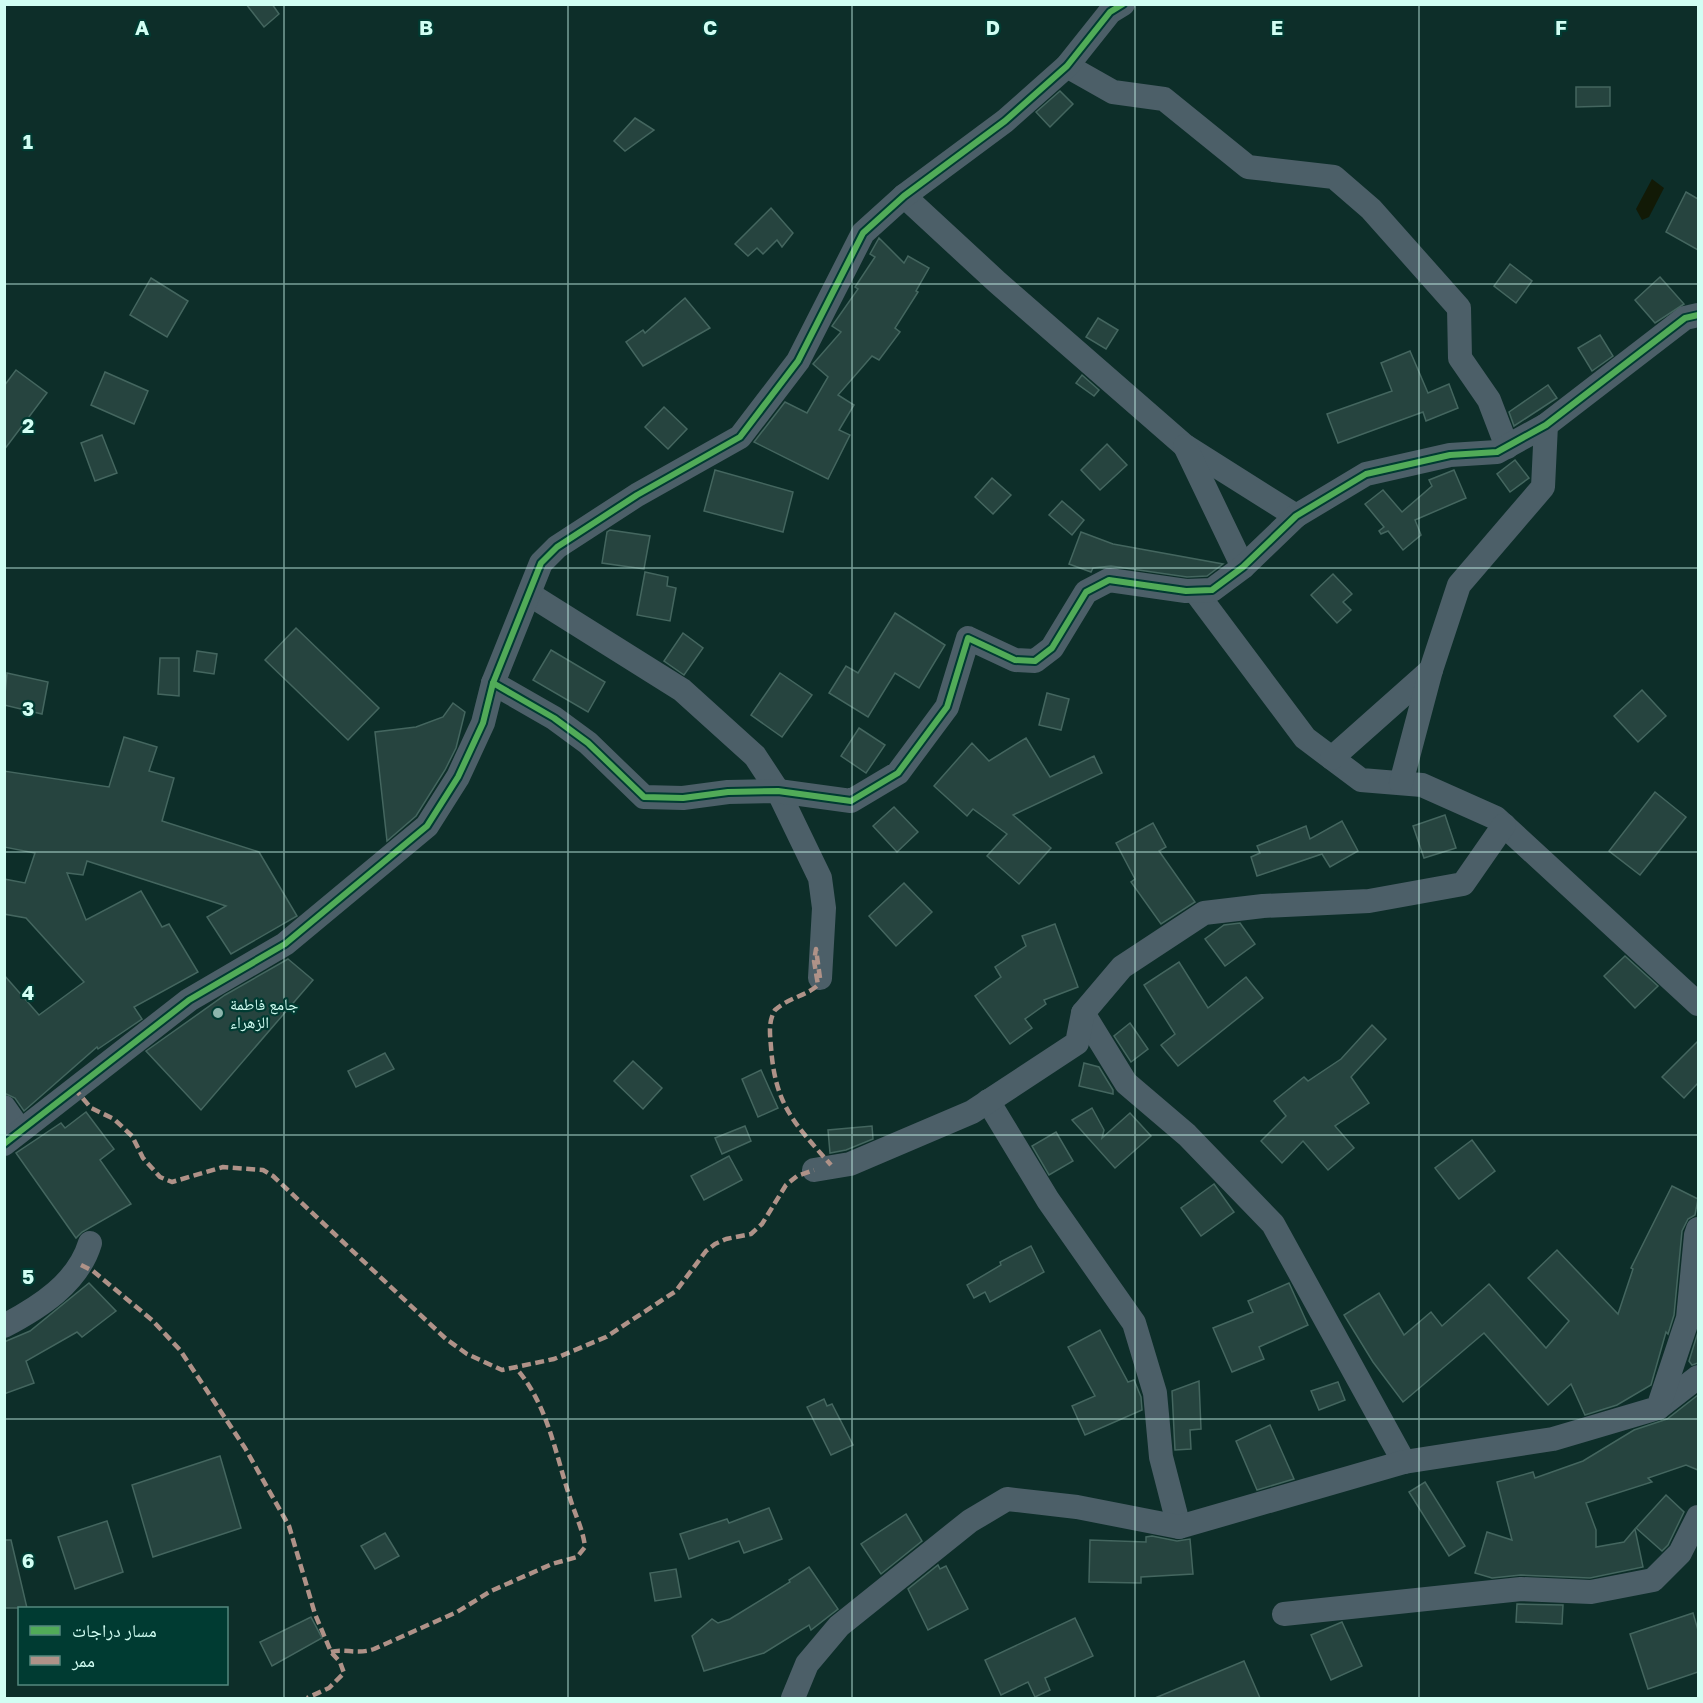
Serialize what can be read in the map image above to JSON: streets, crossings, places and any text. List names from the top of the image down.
{
  "places": ["جامع فاطمة الزهراء"],
  "legend": ["مسار دراجات", "ممر"],
  "grid": {
    "columns": [
      "A",
      "B",
      "C",
      "D",
      "E",
      "F"
    ],
    "rows": [
      "1",
      "2",
      "3",
      "4",
      "5",
      "6"
    ]
  }
}
